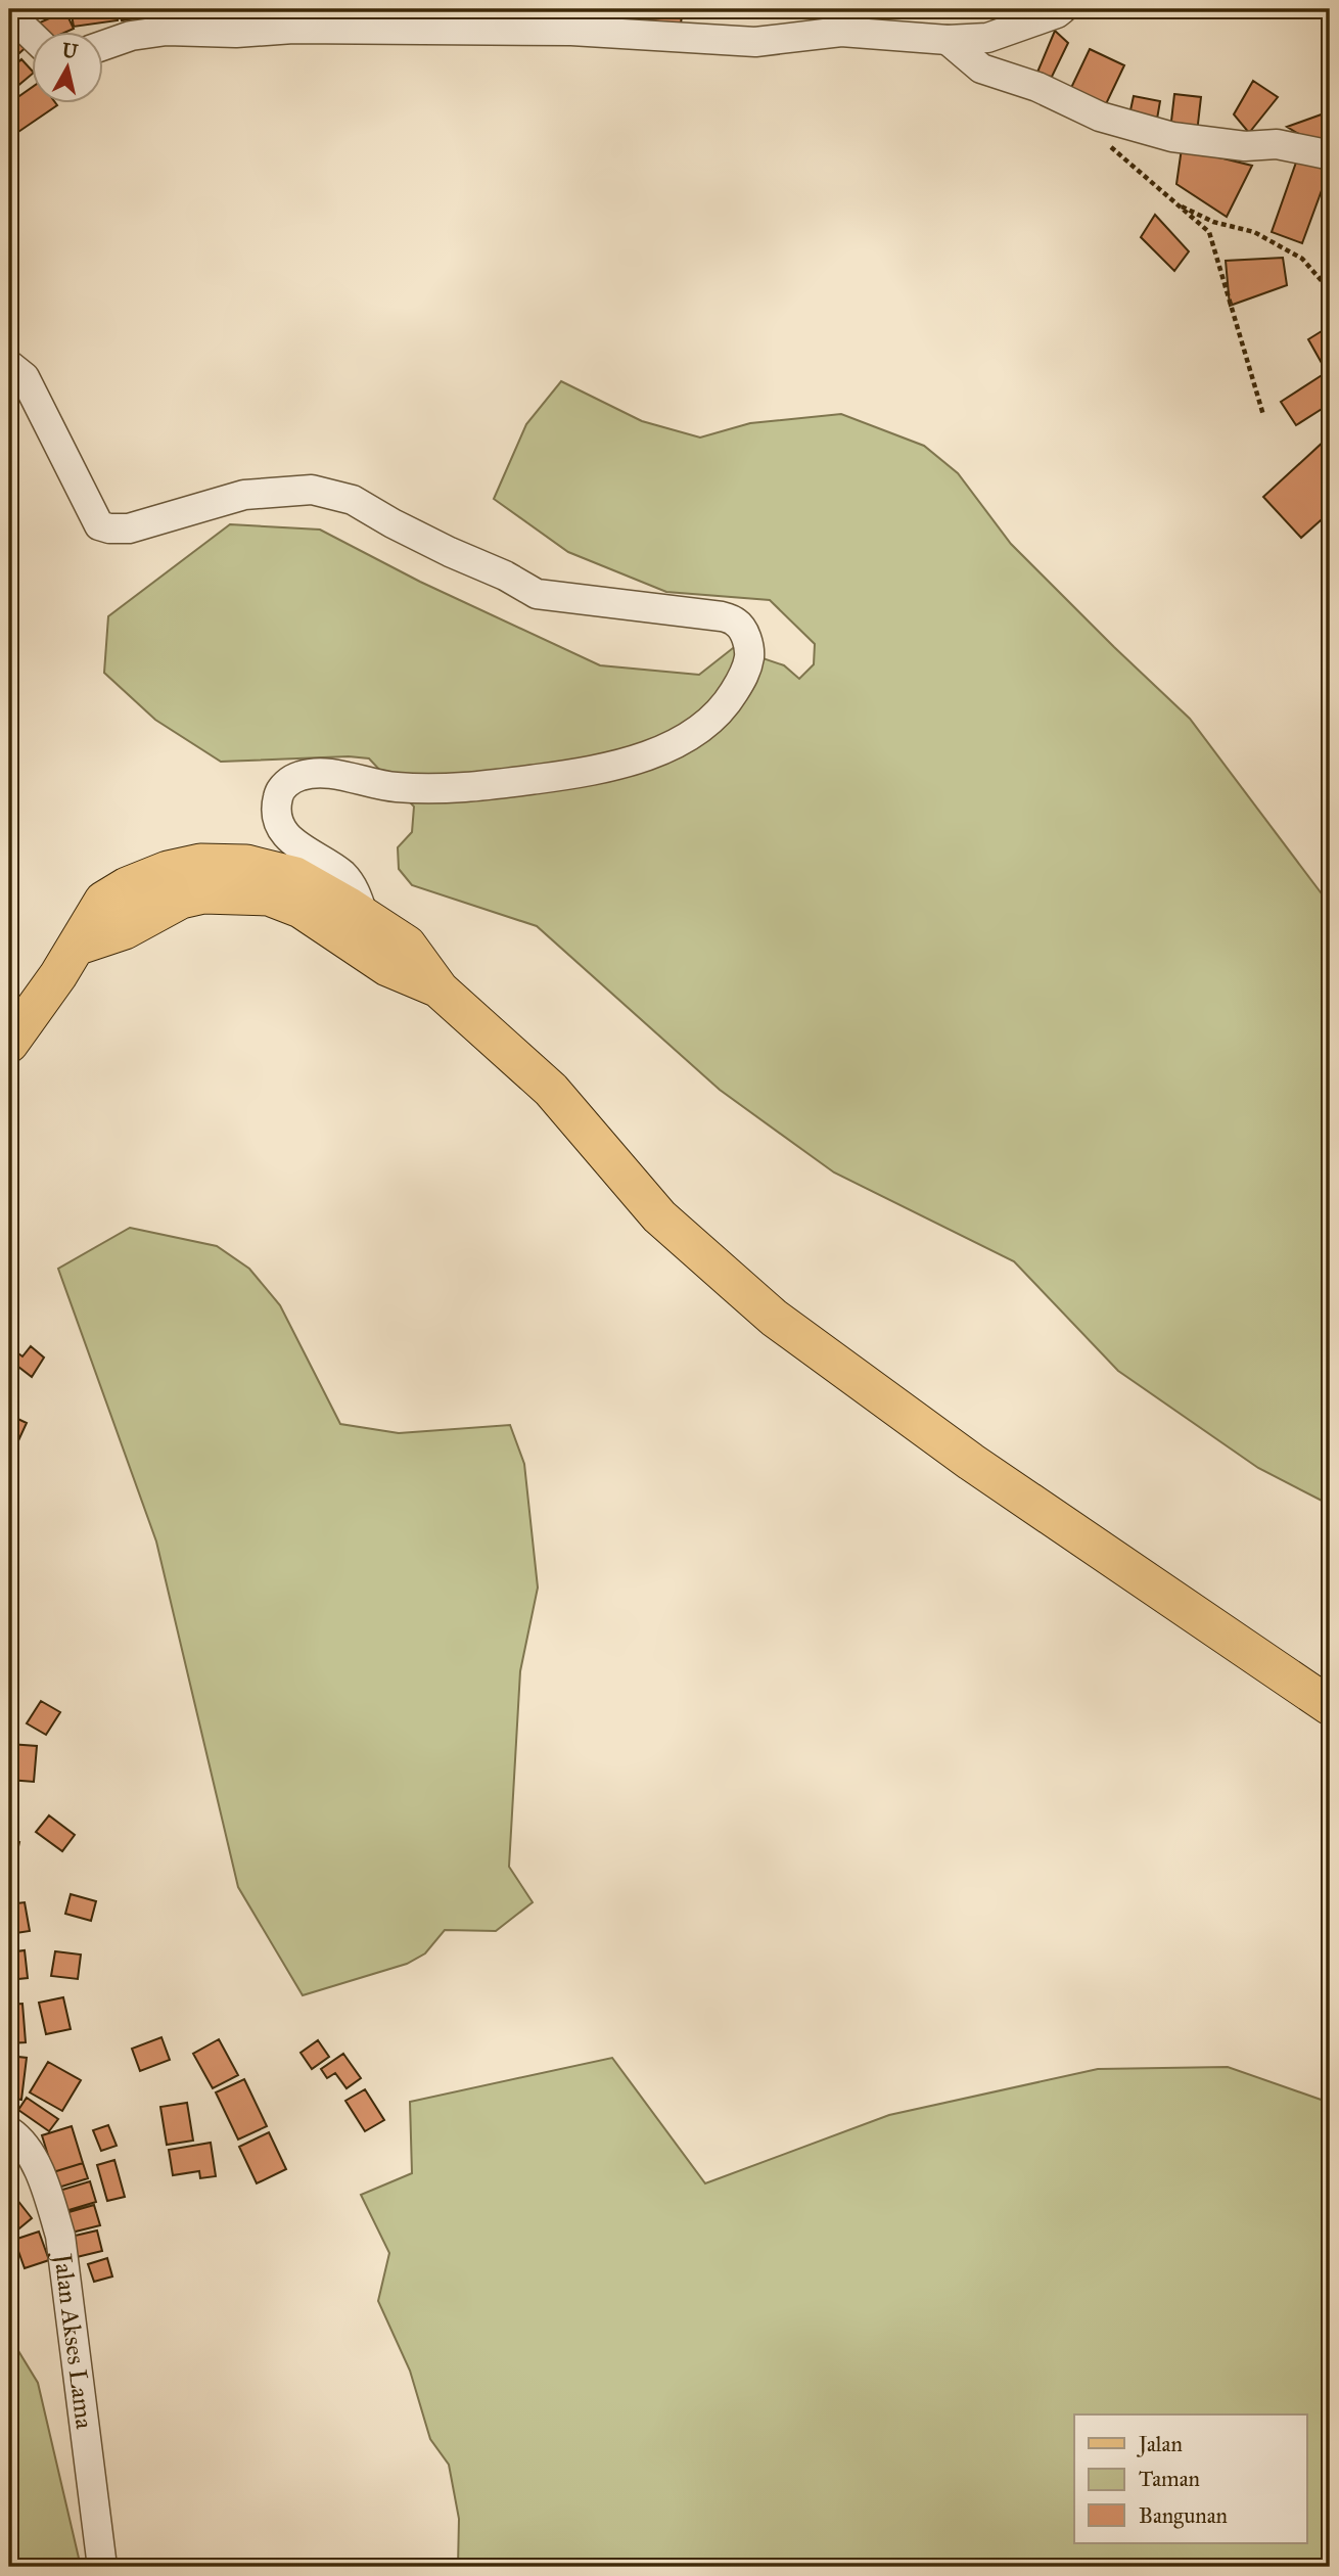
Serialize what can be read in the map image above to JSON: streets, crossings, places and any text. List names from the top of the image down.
{
  "streets": {
    "street": ["Jalan Akses Lama"]
  },
  "legend": ["Jalan", "Taman", "Bangunan"],
  "north": "top"
}
